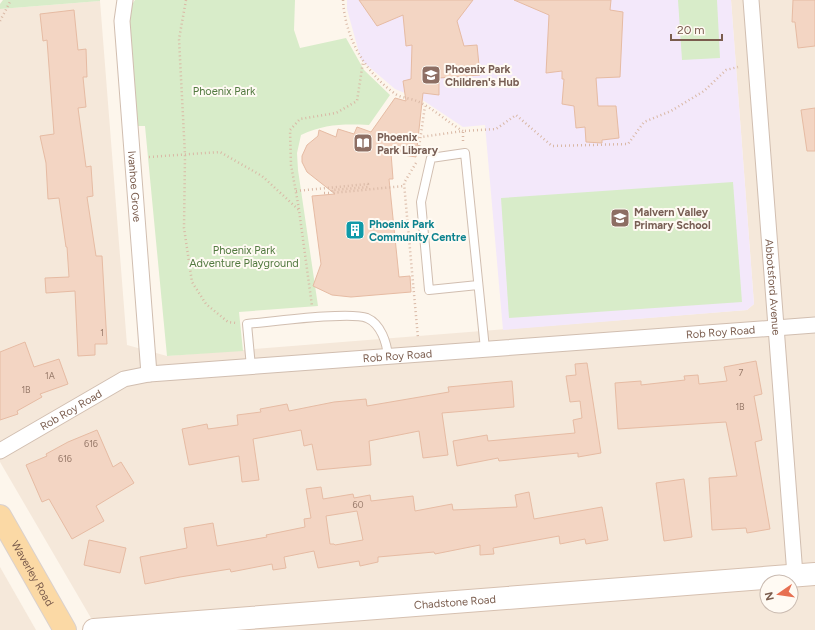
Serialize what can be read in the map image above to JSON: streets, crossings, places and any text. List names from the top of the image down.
{
  "streets": {
    "main road": ["Waverley Road"],
    "street": [
      "Ivanhoe Grove",
      "Abbotsford Avenue",
      "Rob Roy Road",
      "Chadstone Road"
    ]
  },
  "crossings": [
    ["Ivanhoe Grove", "Rob Roy Road"],
    ["Abbotsford Avenue", "Rob Roy Road"],
    ["Abbotsford Avenue", "Chadstone Road"]
  ],
  "parks": ["Phoenix Park", "Phoenix Park Adventure Playground"],
  "places": {
    "school or university": ["Phoenix Park Children's Hub", "Malvern Valley Primary School"],
    "library": ["Phoenix Park Library"],
    "building": ["Phoenix Park Community Centre"]
  },
  "house_numbers": [
    "1",
    "7",
    "1A",
    "1B",
    "1B",
    "616",
    "616",
    "60"
  ],
  "scale_bar": "20 m",
  "north": "left"
}
